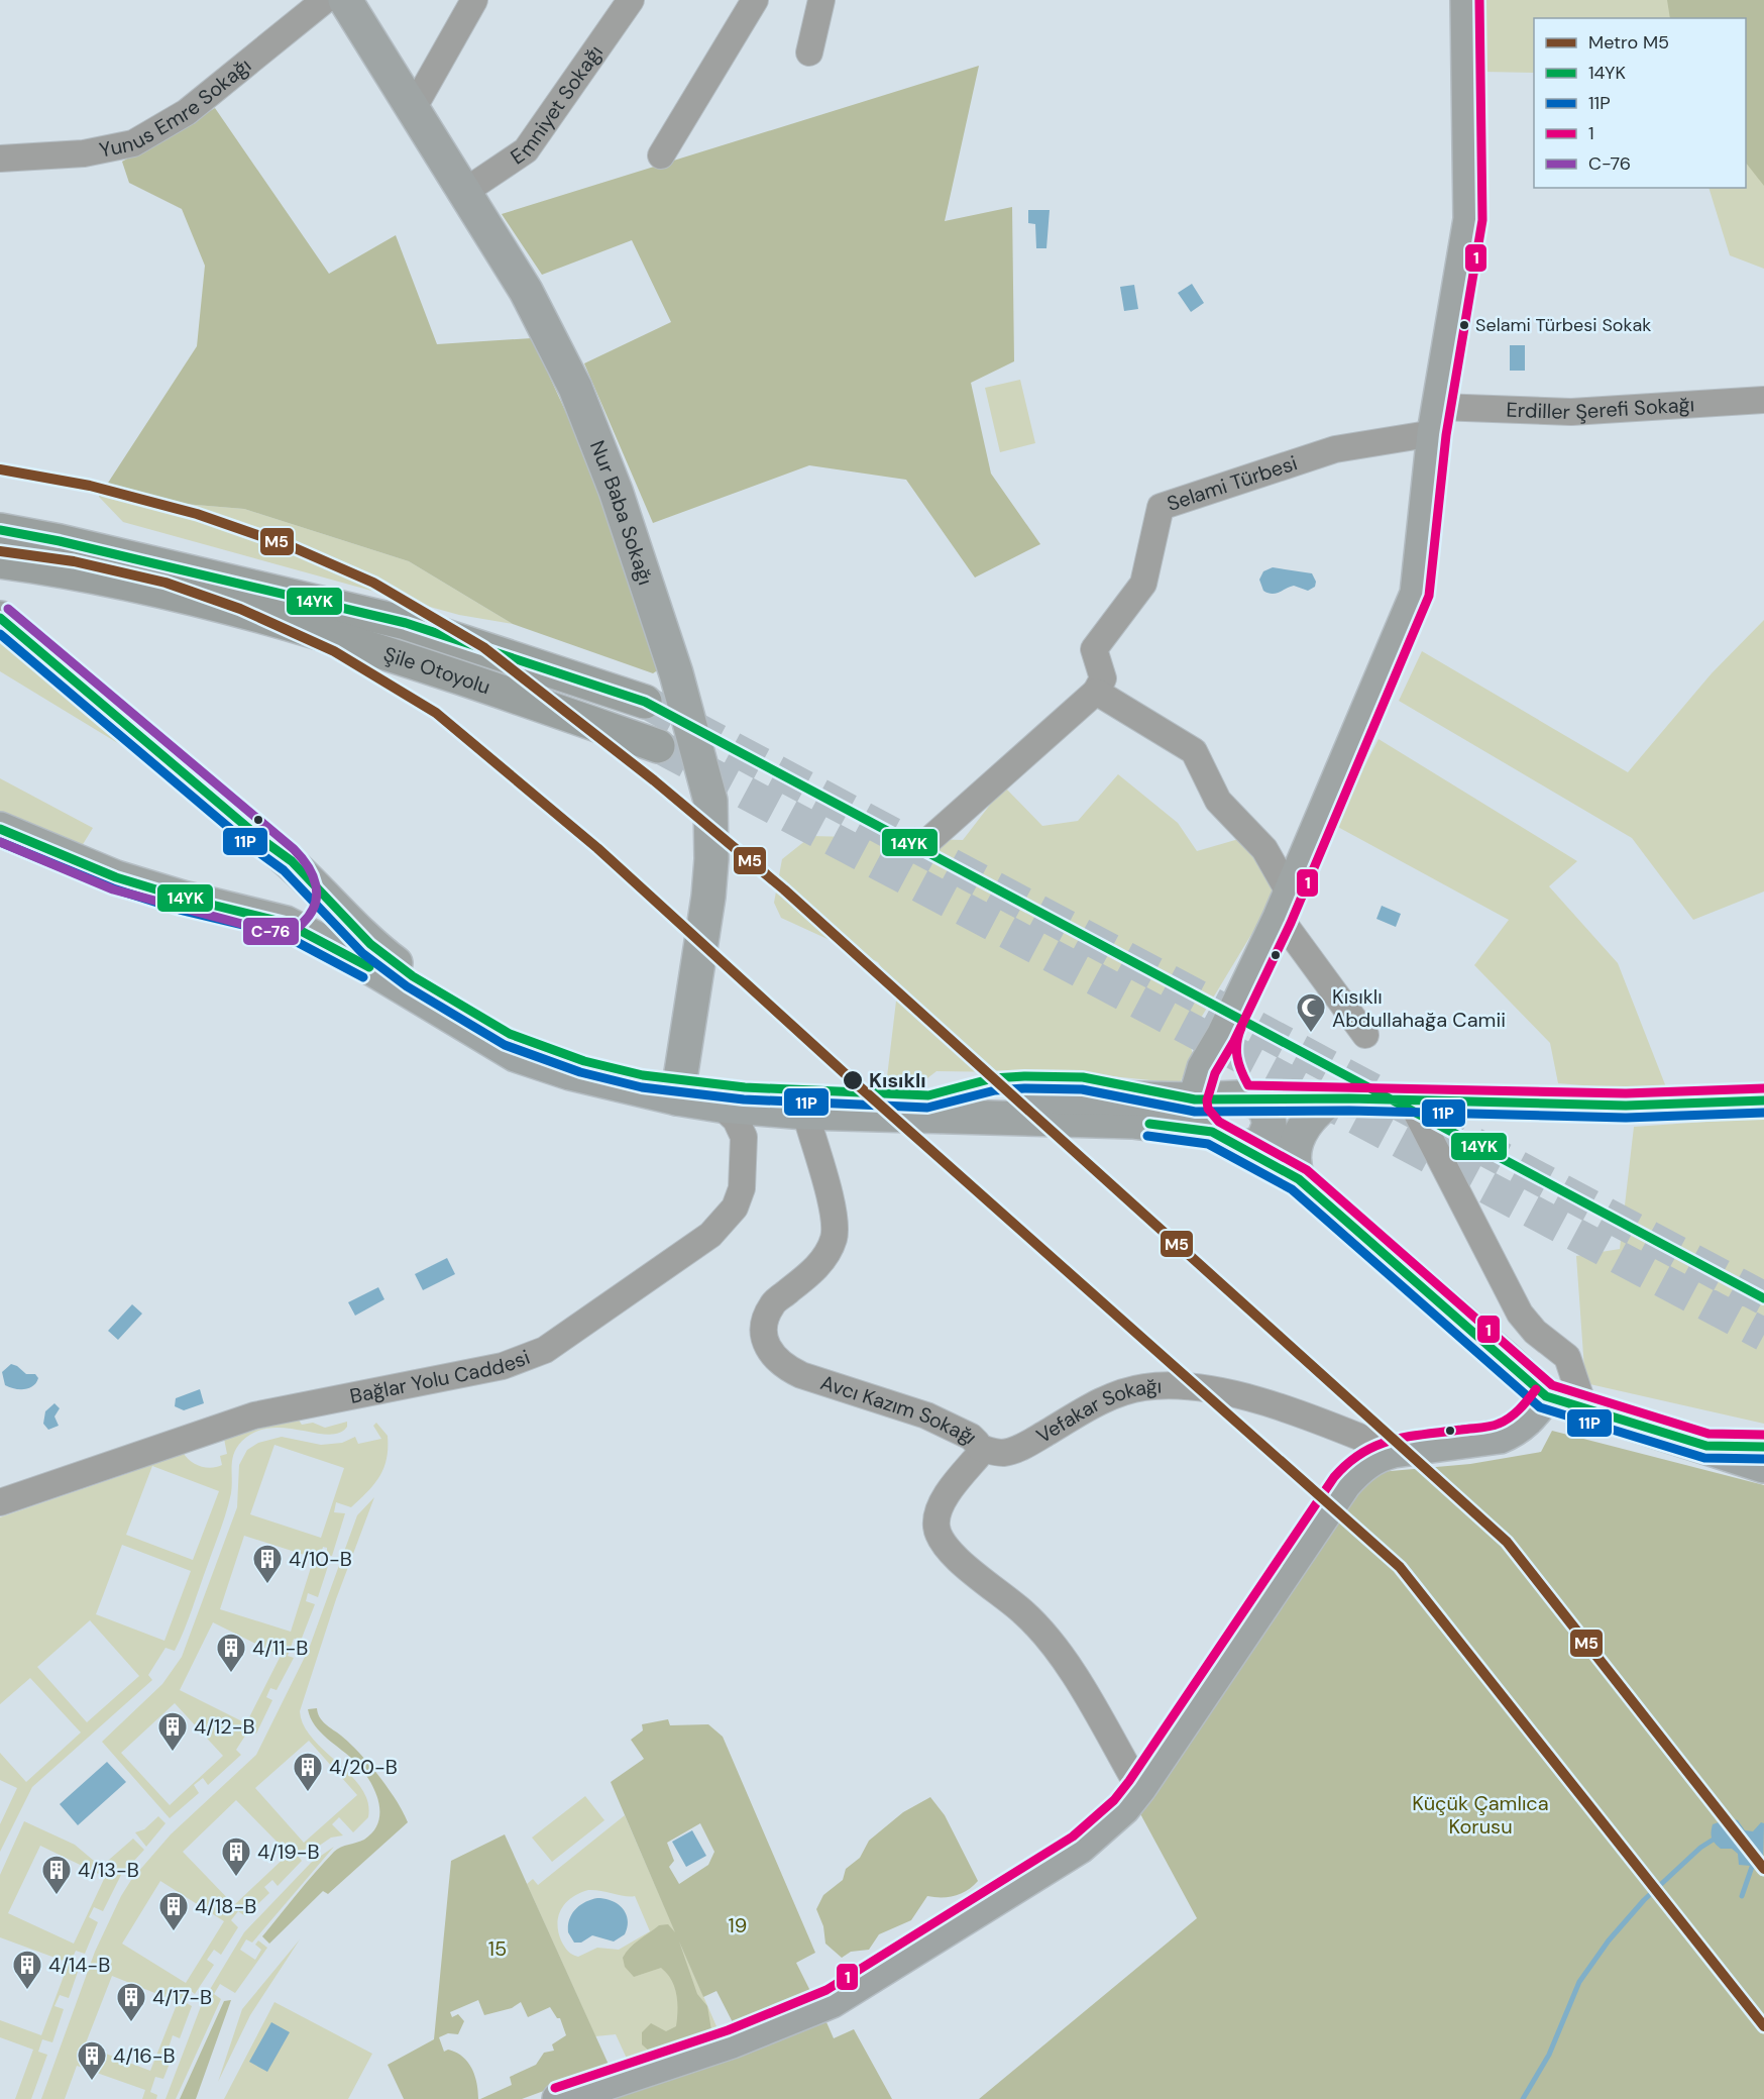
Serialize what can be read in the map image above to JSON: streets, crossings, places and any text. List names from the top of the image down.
{
  "streets": {
    "highway": ["Şile Otoyolu"],
    "main road": ["Nur Baba Sokağı"],
    "street": [
      "Emniyet Sokağı",
      "Yunus Emre Sokağı",
      "Erdiller Şerefi Sokağı",
      "Selami Türbesi",
      "Bağlar Yolu Caddesi",
      "Avcı Kazım Sokağı",
      "Vefakar Sokağı"
    ]
  },
  "crossings": [
    ["Emniyet Sokağı", "Nur Baba Sokağı"],
    ["Erdiller Şerefi Sokağı", "Selami Türbesi"],
    ["Avcı Kazım Sokağı", "Vefakar Sokağı"]
  ],
  "parks": ["Küçük Çamlıca Korusu", "19", "15"],
  "places": {
    "other": ["Selami Türbesi Sokak", "Kısıklı"],
    "mosque": ["Kısıklı Abdullahağa Camii"],
    "building": [
      "4/10-B",
      "4/11-B",
      "4/12-B",
      "4/20-B",
      "4/19-B",
      "4/13-B",
      "4/18-B",
      "4/14-B",
      "4/17-B",
      "4/16-B"
    ]
  },
  "lines": [
    "transit line 1",
    "metro line M5",
    "transit line 14YK",
    "transit line C-76",
    "transit line 11P"
  ],
  "legend": [
    "Metro M5",
    "14YK",
    "11P",
    "1",
    "C-76"
  ]
}
